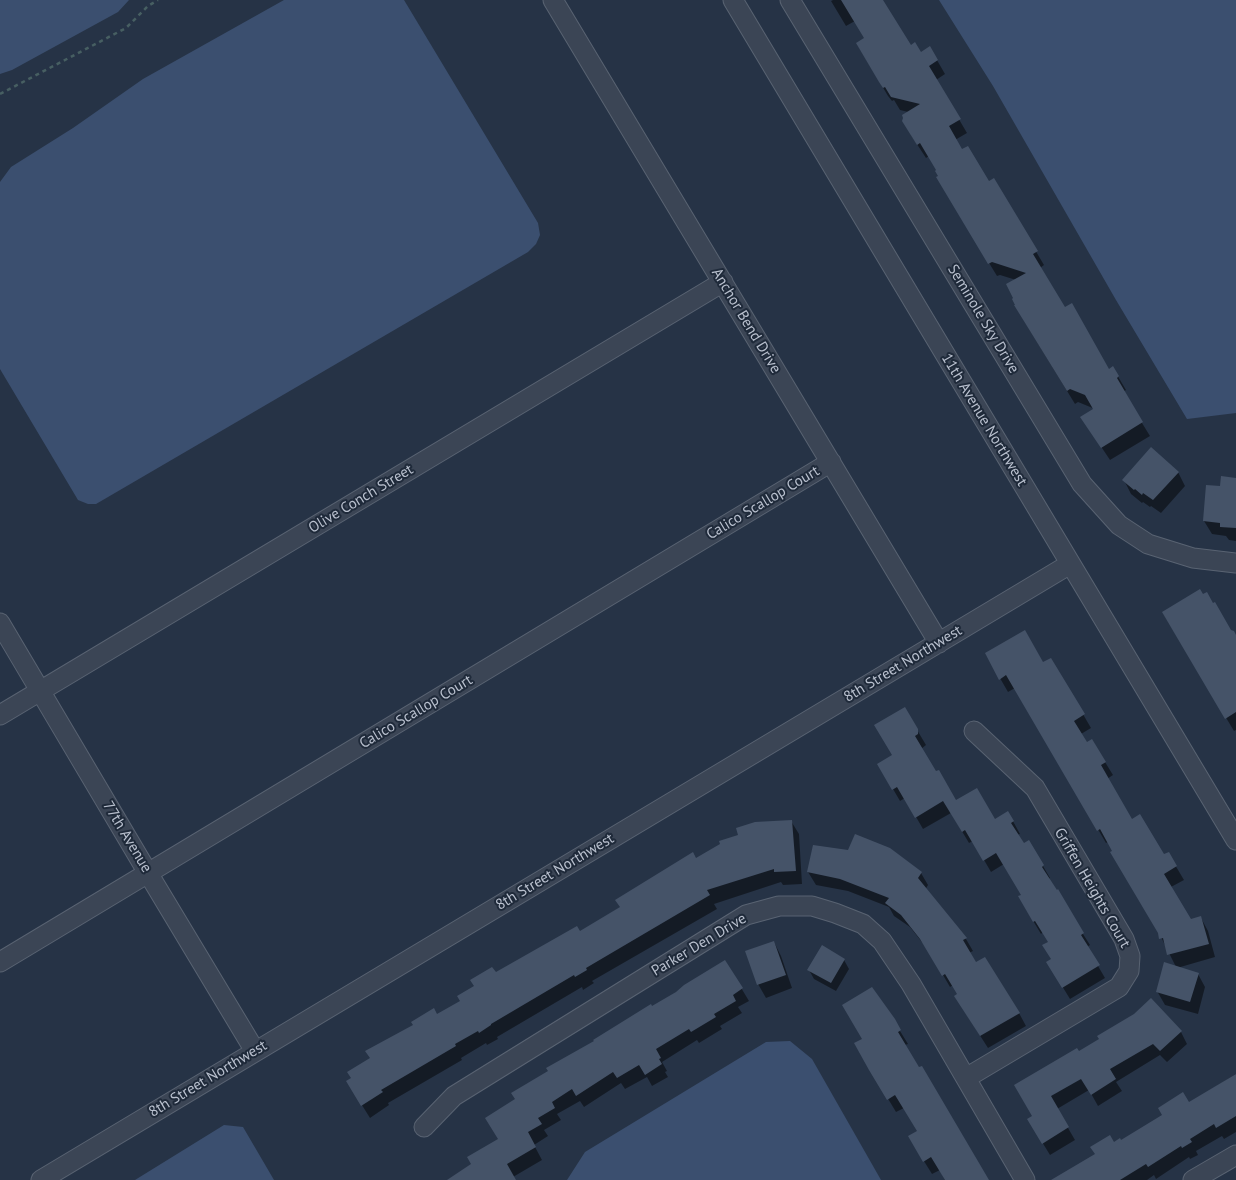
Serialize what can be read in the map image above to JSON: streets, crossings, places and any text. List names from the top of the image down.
{
  "streets": {
    "street": [
      "Seminole Sky Drive",
      "Anchor Bend Drive",
      "11th Avenue Northwest",
      "Olive Conch Street",
      "Calico Scallop Court",
      "8th Street Northwest",
      "77th Avenue",
      "Griffen Heights Court",
      "Parker Den Drive"
    ]
  },
  "crossings": [
    ["Anchor Bend Drive", "Olive Conch Street"],
    ["Anchor Bend Drive", "Calico Scallop Court"],
    ["Anchor Bend Drive", "8th Street Northwest"],
    ["11th Avenue Northwest", "8th Street Northwest"],
    ["Olive Conch Street", "77th Avenue"],
    ["Calico Scallop Court", "77th Avenue"],
    ["8th Street Northwest", "77th Avenue"],
    ["Griffen Heights Court", "Parker Den Drive"]
  ]
}
